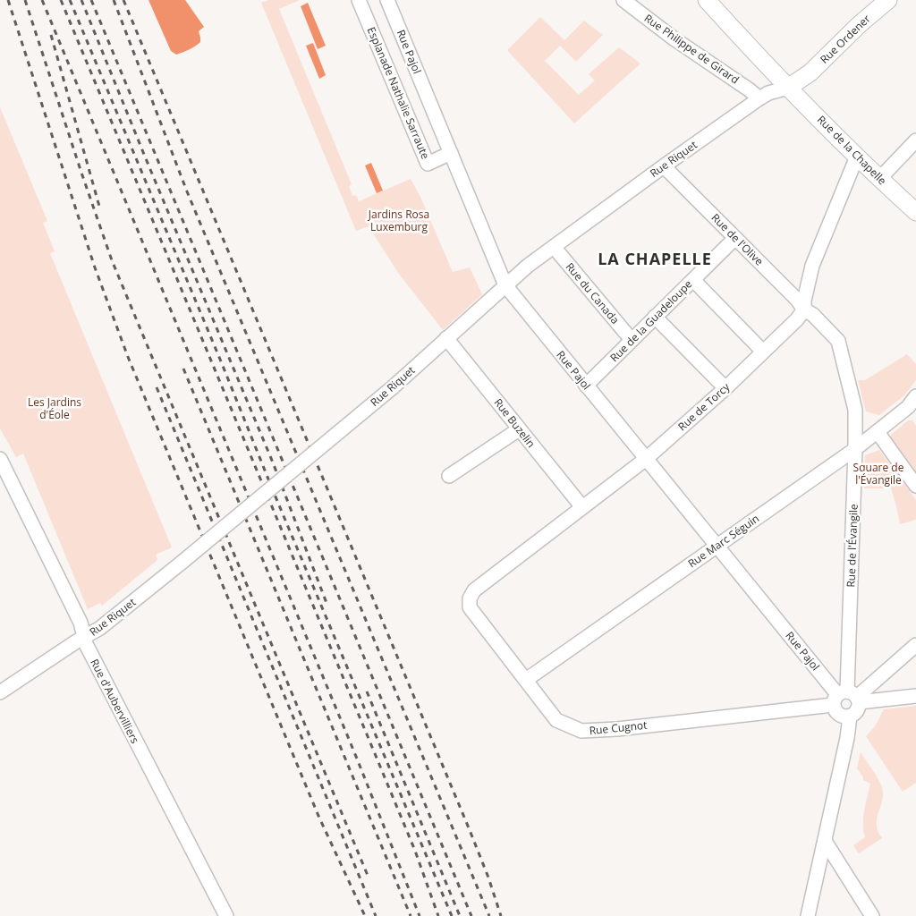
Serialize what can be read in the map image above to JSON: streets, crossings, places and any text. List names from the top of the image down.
{
  "streets": {
    "main road": ["Rue Ordener", "Rue de la Chapelle"],
    "street": [
      "Rue Philippe de Girard",
      "Rue Pajol",
      "Esplanade Nathalie Sarraute",
      "Rue Riquet",
      "Rue de l'Olive",
      "Rue du Canada",
      "Rue de la Guadeloupe",
      "Rue de Torcy",
      "Rue Buzelin",
      "Rue Marc Séguin",
      "Rue de l'Évangile",
      "Rue d'Aubervilliers",
      "Rue Cugnot"
    ]
  },
  "crossings": [
    ["Rue Ordener", "Rue de la Chapelle"],
    ["Rue Ordener", "Rue Riquet"],
    ["Rue Philippe de Girard", "Rue Riquet"],
    ["Rue Pajol", "Esplanade Nathalie Sarraute"],
    ["Rue Pajol", "Rue Riquet"],
    ["Rue Pajol", "Rue de la Guadeloupe"],
    ["Rue Pajol", "Rue de Torcy"],
    ["Rue Pajol", "Rue Marc Séguin"],
    ["Rue Pajol", "Rue de l'Évangile"],
    ["Rue Pajol", "Rue Cugnot"],
    ["Rue de la Chapelle", "Rue Riquet"],
    ["Rue Riquet", "Rue du Canada"],
    ["Rue Riquet", "Rue Buzelin"],
    ["Rue Riquet", "Rue d'Aubervilliers"],
    ["Rue de l'Olive", "Rue de la Guadeloupe"],
    ["Rue de l'Olive", "Rue de Torcy"],
    ["Rue de l'Olive", "Rue de l'Évangile"],
    ["Rue du Canada", "Rue de la Guadeloupe"],
    ["Rue de Torcy", "Rue Buzelin"],
    ["Rue de Torcy", "Rue de l'Évangile"],
    ["Rue de Torcy", "Rue Cugnot"],
    ["Rue Marc Séguin", "Rue de l'Évangile"],
    ["Rue Marc Séguin", "Rue Cugnot"],
    ["Rue de l'Évangile", "Rue Cugnot"]
  ],
  "districts": ["LA CHAPELLE"],
  "parks": ["Jardins Rosa Luxemburg", "Les Jardins d'Éole", "Square de l'Évangile"]
}
